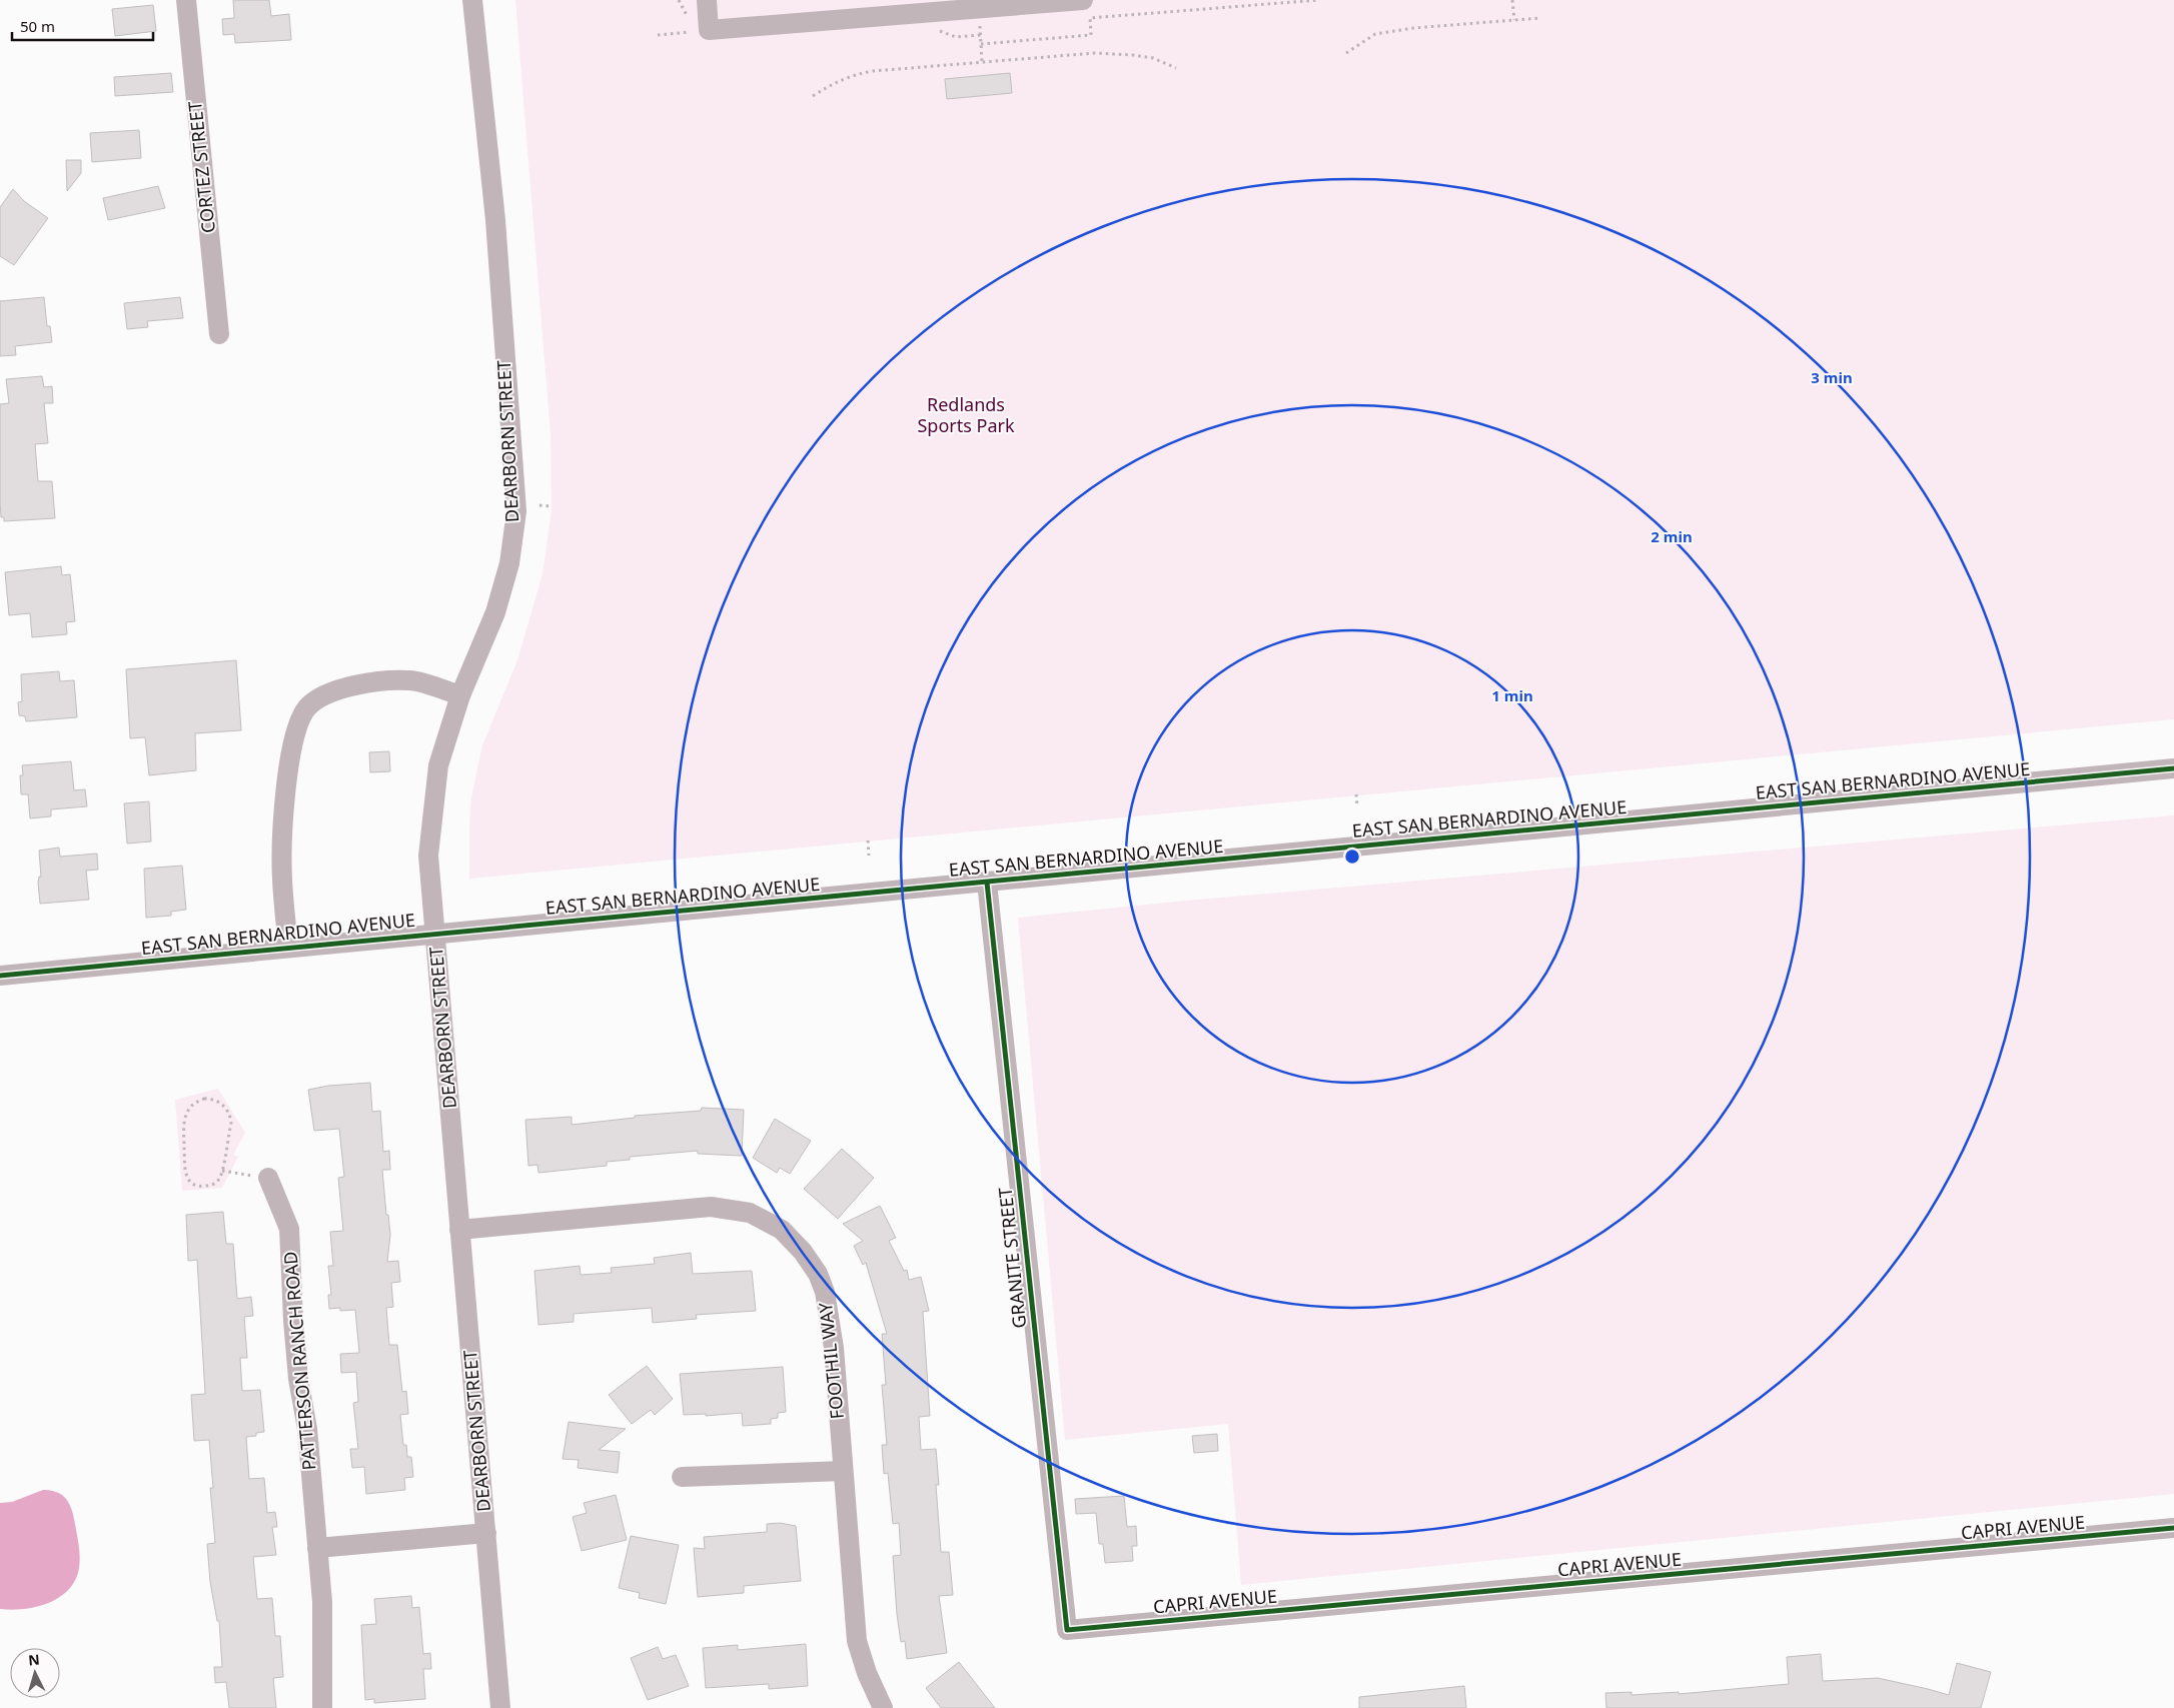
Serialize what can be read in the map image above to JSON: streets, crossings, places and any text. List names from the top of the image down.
{
  "streets": {
    "street": [
      "CORTEZ STREET",
      "DEARBORN STREET",
      "EAST SAN BERNARDINO AVENUE",
      "GRANITE STREET",
      "PATTERSON RANCH ROAD",
      "FOOTHIL WAY",
      "CAPRI AVENUE"
    ]
  },
  "crossings": [
    ["DEARBORN STREET", "EAST SAN BERNARDINO AVENUE"],
    ["DEARBORN STREET", "FOOTHIL WAY"],
    ["EAST SAN BERNARDINO AVENUE", "GRANITE STREET"],
    ["GRANITE STREET", "CAPRI AVENUE"]
  ],
  "parks": ["Redlands Sports Park"],
  "scale_bar": "50 m",
  "north": "top",
  "rings": ["3 min", "2 min", "1 min"]
}
